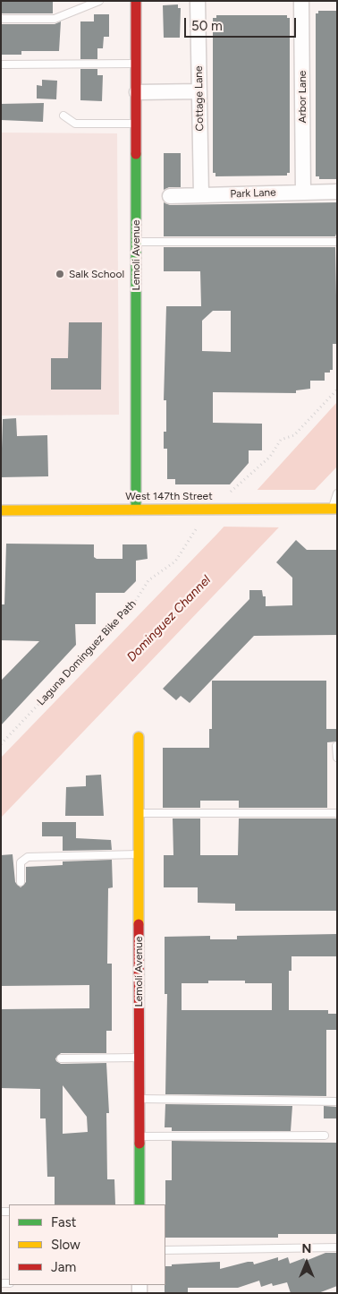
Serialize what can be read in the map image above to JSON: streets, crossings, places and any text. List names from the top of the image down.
{
  "streets": {
    "street": [
      "Arbor Lane",
      "Cottage Lane",
      "Park Lane",
      "Lemoli Avenue",
      "West 147th Street"
    ],
    "path": ["Laguna Dominguez Bike Path"]
  },
  "crossings": [
    ["Arbor Lane", "Park Lane"],
    ["Cottage Lane", "Park Lane"],
    ["Lemoli Avenue", "West 147th Street"],
    ["West 147th Street", "Laguna Dominguez Bike Path"]
  ],
  "water": ["Dominguez Channel"],
  "places": ["Salk School"],
  "legend": ["Fast", "Slow", "Jam"],
  "scale_bar": "50 m",
  "north": "top"
}
